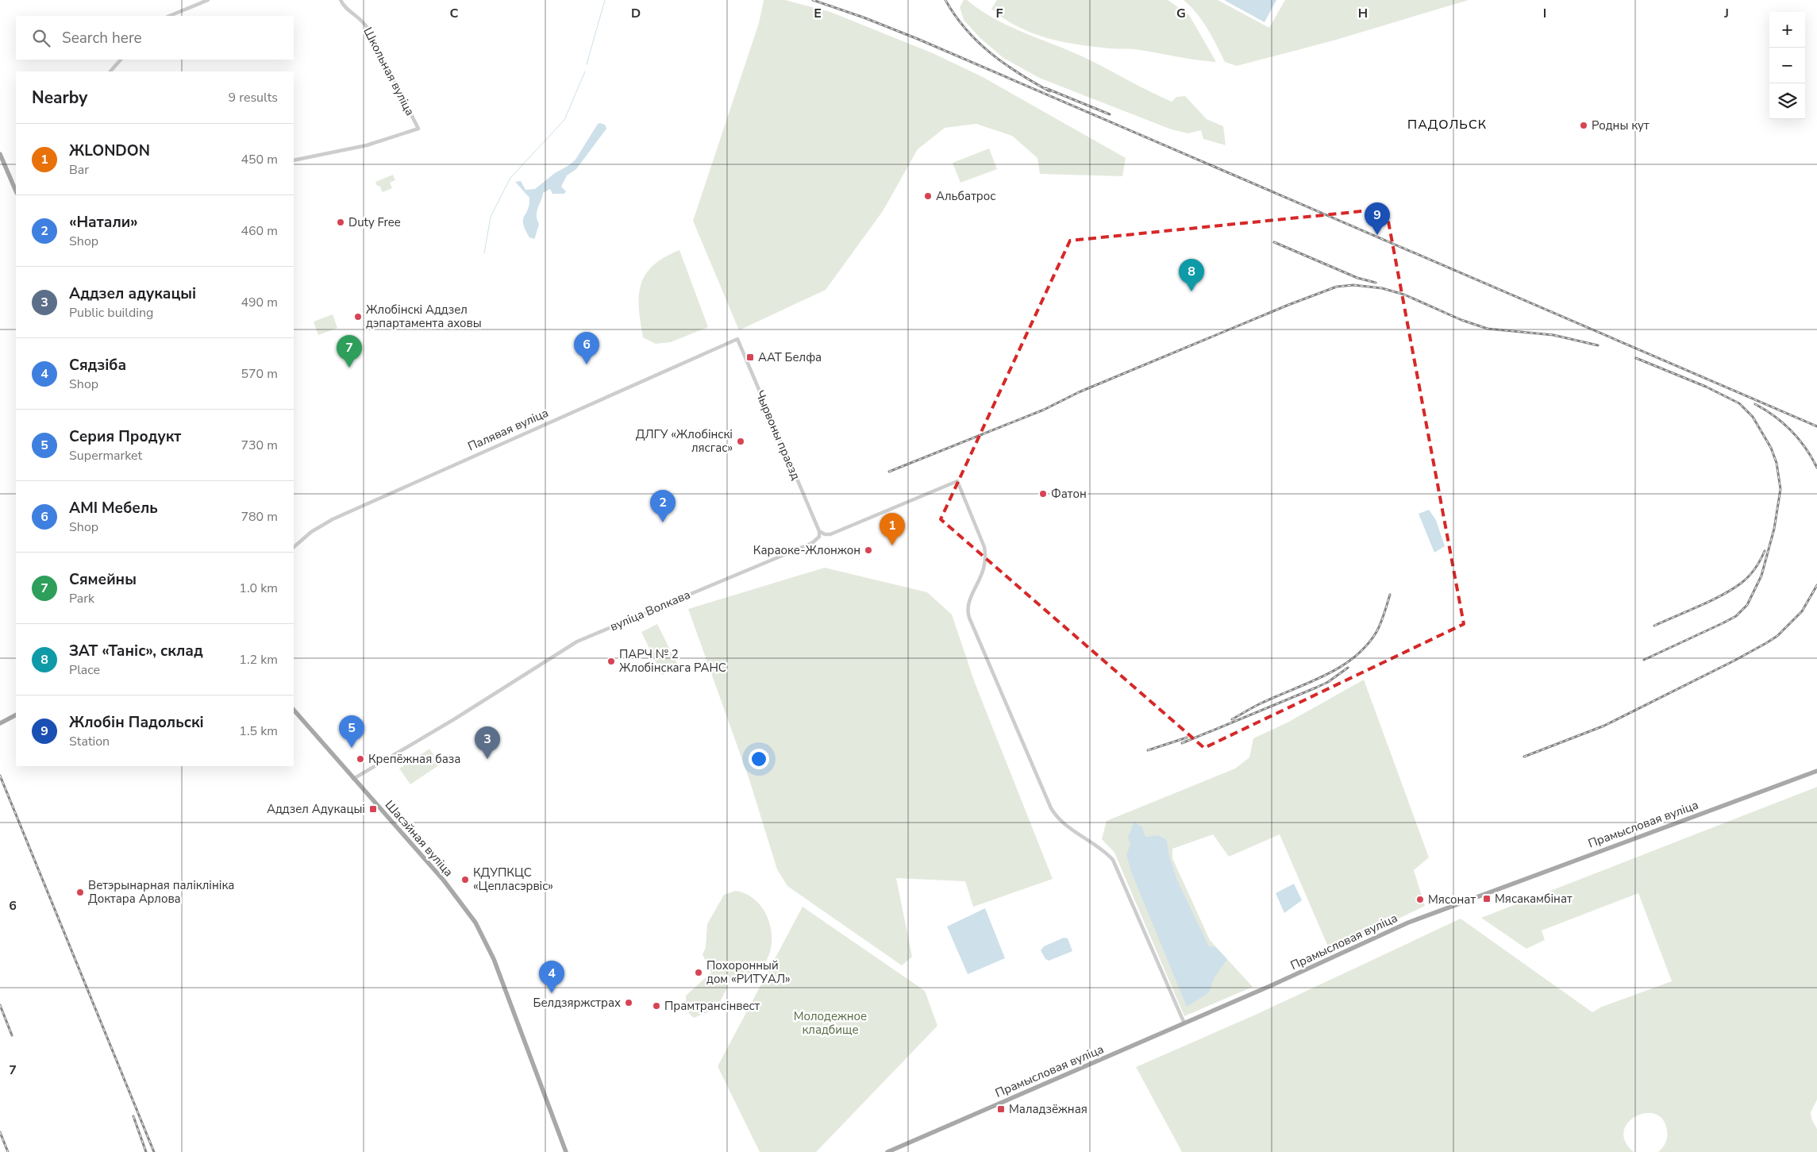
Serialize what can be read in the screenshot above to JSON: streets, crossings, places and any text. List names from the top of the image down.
{
  "streets": {
    "main road": ["Прамысловая вуліца", "Шасэйная вуліца"],
    "street": [
      "Школьная вуліца",
      "Палявая вуліца",
      "Чырвоны праезд",
      "вуліца Волкава"
    ]
  },
  "crossings": [
    ["Палявая вуліца", "Чырвоны праезд"],
    ["Чырвоны праезд", "вуліца Волкава"],
    ["вуліца Волкава", "Шасэйная вуліца"]
  ],
  "districts": ["ПАДОЛЬСК"],
  "parks": ["Молодежное кладбище"],
  "places": {
    "other": [
      "Родны кут",
      "Альбатрос",
      "Duty Free",
      "Жлобінскі Аддзел дэпартамента аховы",
      "ДЛГУ «Жлобінскі лясгас»",
      "Фатон",
      "Караоке-Жлонжон",
      "ПАРЧ № 2 Жлобінскага РАНС",
      "Крепёжная база",
      "КДУПКЦС «Цепласэрвіс»",
      "Ветэрынарная паліклініка Доктара Арлова",
      "Мясонат",
      "Похоронный дом «РИТУАЛ»",
      "Белдзяржстрах",
      "Прамтрансінвест"
    ],
    "transit": [
      "ААТ Белфа",
      "Аддзел Адукацыі",
      "Мясакамбінат",
      "Маладзёжная"
    ]
  },
  "page": {
    "map_buttons": ["+", "−"],
    "search": "Search here",
    "heading": ["Nearby", "9 results"],
    "list": [
      {
        "mark": "1",
        "name": "ЖLONDON",
        "note": "Bar",
        "value": "450 m"
      },
      {
        "mark": "2",
        "name": "«Натали»",
        "note": "Shop",
        "value": "460 m"
      },
      {
        "mark": "3",
        "name": "Аддзел адукацыі",
        "note": "Public building",
        "value": "490 m"
      },
      {
        "mark": "4",
        "name": "Сядзіба",
        "note": "Shop",
        "value": "570 m"
      },
      {
        "mark": "5",
        "name": "Серия Продукт",
        "note": "Supermarket",
        "value": "730 m"
      },
      {
        "mark": "6",
        "name": "AMI Мебель",
        "note": "Shop",
        "value": "780 m"
      },
      {
        "mark": "7",
        "name": "Сямейны",
        "note": "Park",
        "value": "1.0 km"
      },
      {
        "mark": "8",
        "name": "ЗАТ «Таніс», склад",
        "note": "Place",
        "value": "1.2 km"
      },
      {
        "mark": "9",
        "name": "Жлобін Падольскі",
        "note": "Station",
        "value": "1.5 km"
      }
    ],
    "pins": [
      "9",
      "8",
      "6",
      "7",
      "2",
      "1",
      "5",
      "3",
      "4"
    ]
  },
  "grid": {
    "columns": [
      "C",
      "D",
      "E",
      "F",
      "G",
      "H",
      "I",
      "J"
    ],
    "rows": ["6", "7"]
  }
}
